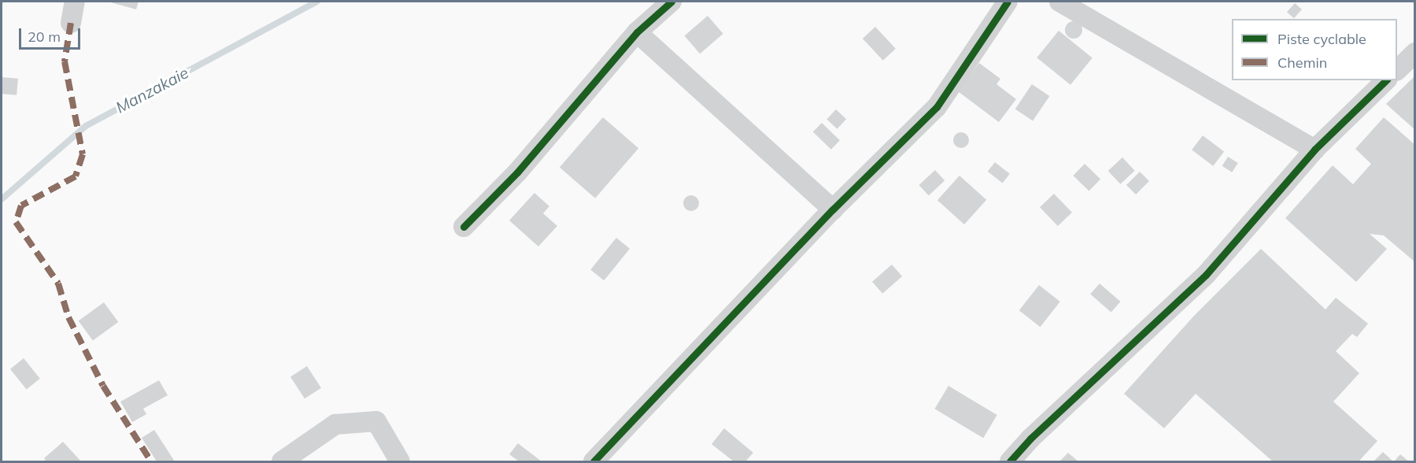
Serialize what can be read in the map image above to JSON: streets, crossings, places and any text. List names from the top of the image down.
{
  "water": ["Manzakaie"],
  "legend": ["Piste cyclable", "Chemin"],
  "scale_bar": "20 m"
}
